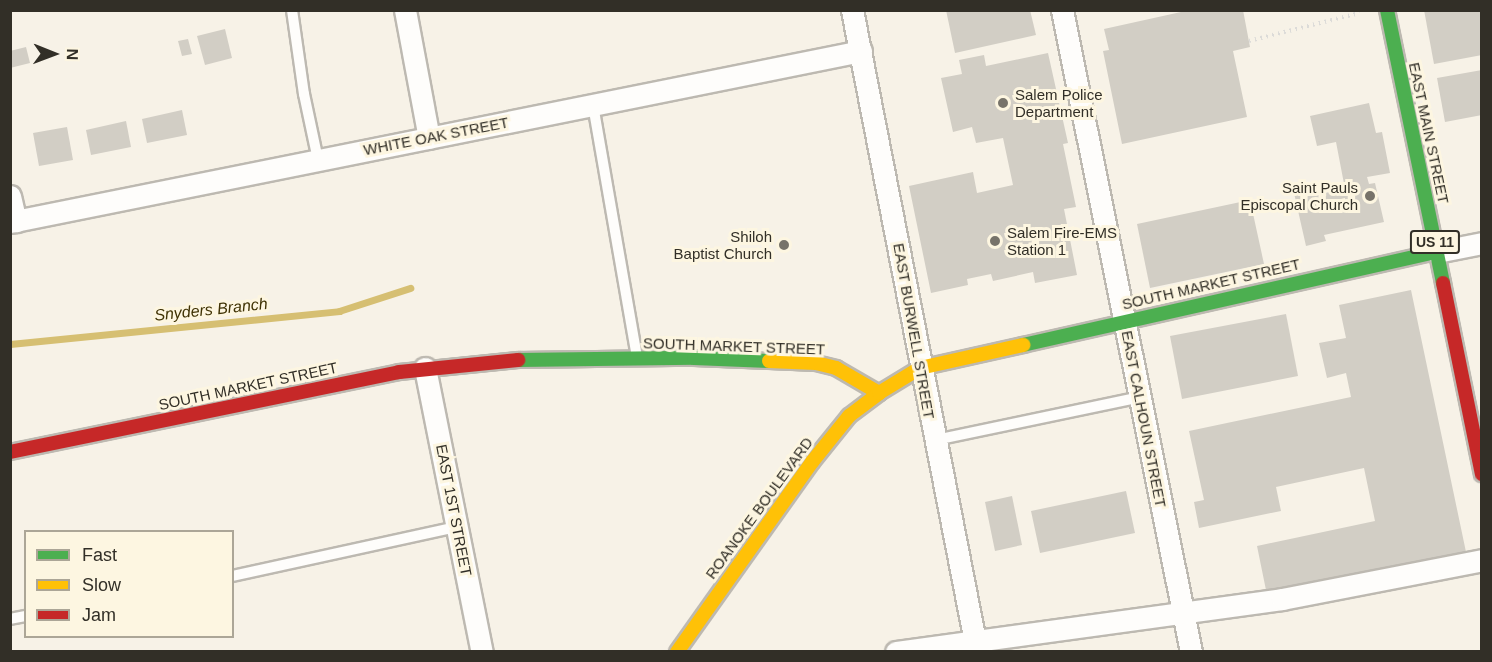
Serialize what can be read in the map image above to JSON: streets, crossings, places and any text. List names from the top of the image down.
{
  "streets": {
    "street": [
      "EAST MAIN STREET",
      "WHITE OAK STREET",
      "US 11",
      "SOUTH MARKET STREET",
      "EAST BURWELL STREET",
      "EAST CALHOUN STREET",
      "ROANOKE BOULEVARD",
      "EAST 1ST STREET"
    ]
  },
  "crossings": [
    ["EAST MAIN STREET", "SOUTH MARKET STREET"],
    ["WHITE OAK STREET", "EAST BURWELL STREET"],
    ["SOUTH MARKET STREET", "EAST BURWELL STREET"],
    ["SOUTH MARKET STREET", "EAST CALHOUN STREET"],
    ["SOUTH MARKET STREET", "ROANOKE BOULEVARD"],
    ["SOUTH MARKET STREET", "EAST 1ST STREET"]
  ],
  "water": ["Snyders Branch"],
  "places": [
    "Salem Police Department",
    "Saint Pauls Episcopal Church",
    "Salem Fire-EMS Station 1",
    "Shiloh Baptist Church"
  ],
  "legend": ["Fast", "Slow", "Jam"],
  "north": "right"
}
